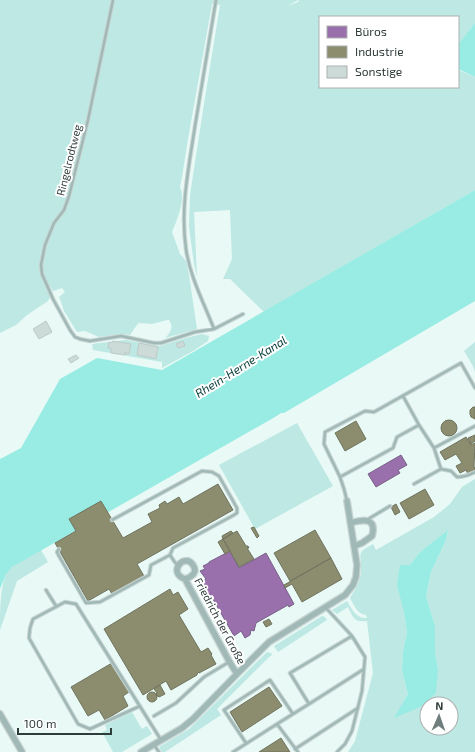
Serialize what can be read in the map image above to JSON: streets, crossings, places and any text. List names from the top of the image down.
{
  "streets": {
    "street": ["Friedrich der Große"],
    "lane": ["Ringelrodtweg"]
  },
  "water": ["Rhein-Herne-Kanal"],
  "legend": ["Büros", "Industrie", "Sonstige"],
  "scale_bar": "100 m",
  "north": "top"
}
